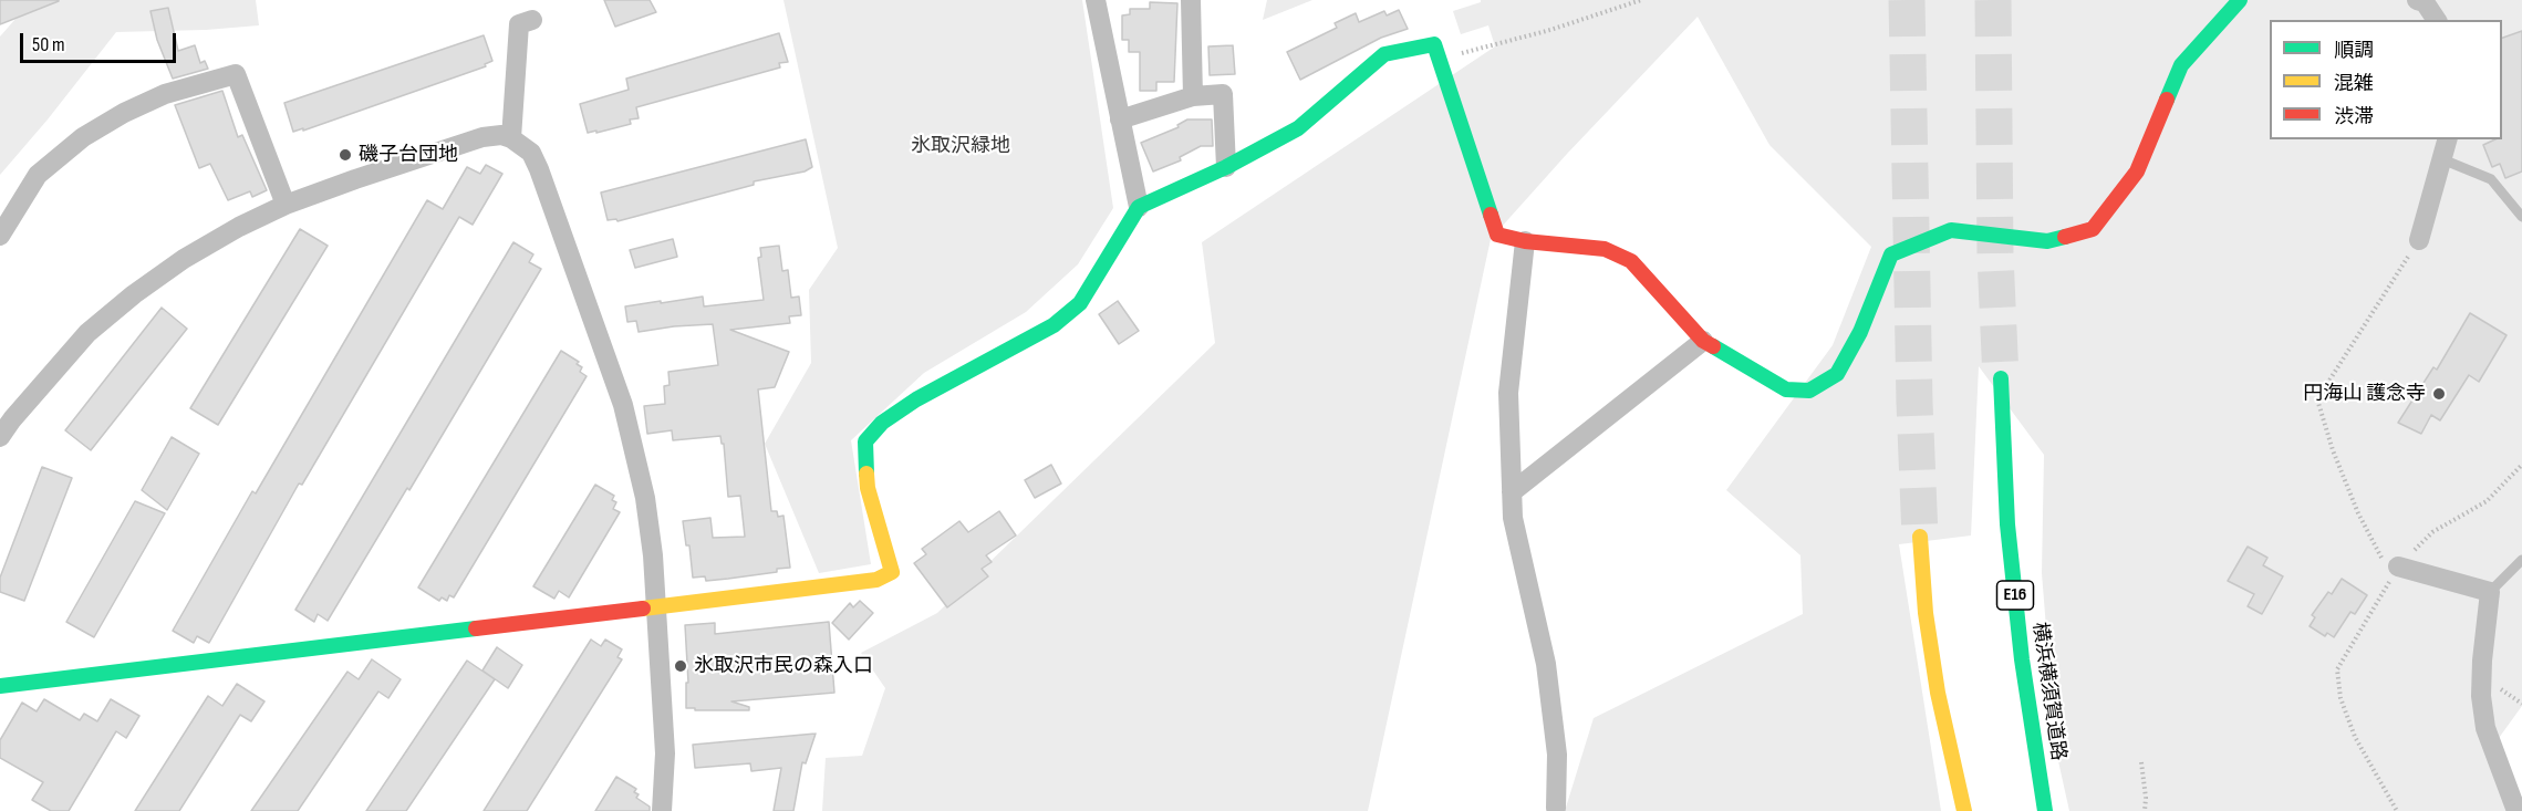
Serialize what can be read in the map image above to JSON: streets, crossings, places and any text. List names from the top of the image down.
{
  "streets": {
    "main road": ["E16", "横浜横須賀道路"]
  },
  "parks": ["氷取沢緑地"],
  "places": ["磯子台団地", "円海山 護念寺", "氷取沢市民の森入口"],
  "legend": ["順調", "混雑", "渋滞"],
  "scale_bar": "50 m"
}
